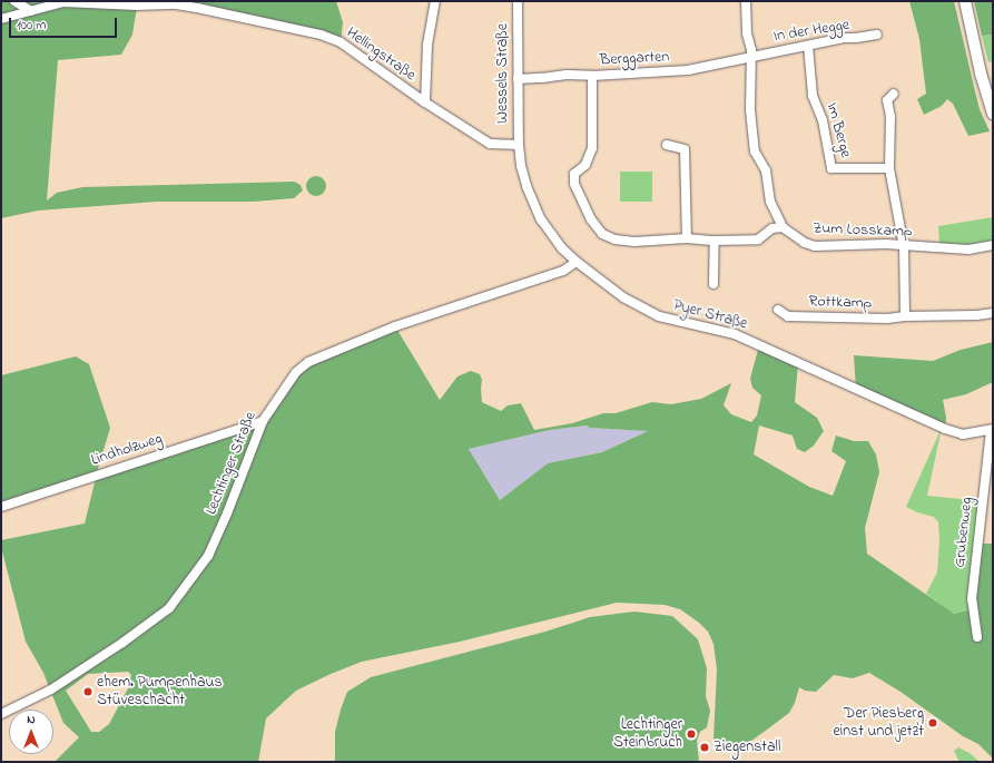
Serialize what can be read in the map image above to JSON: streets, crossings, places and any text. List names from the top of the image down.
{
  "streets": {
    "street": [
      "In der Hegge",
      "Hellingstraße",
      "Berggarten",
      "Wessels Straße",
      "Im Berge",
      "Zum Losskamp",
      "Rottkamp",
      "Pyer Straße",
      "Lindholzweg",
      "Lechtinger Straße",
      "Grubenweg"
    ]
  },
  "crossings": [
    ["In der Hegge", "Berggarten"],
    ["In der Hegge", "Im Berge"],
    ["In der Hegge", "Zum Losskamp"],
    ["Hellingstraße", "Wessels Straße"],
    ["Hellingstraße", "Pyer Straße"],
    ["Berggarten", "Wessels Straße"],
    ["Berggarten", "Zum Losskamp"],
    ["Wessels Straße", "Pyer Straße"],
    ["Pyer Straße", "Lechtinger Straße"],
    ["Pyer Straße", "Grubenweg"],
    ["Lindholzweg", "Lechtinger Straße"]
  ],
  "places": [
    "ehem. Pumpenhaus Stüveschacht",
    "Der Piesberg einst und jetzt",
    "Lechtinger Steinbruch",
    "Ziegenstall"
  ],
  "scale_bar": "100 m",
  "north": "top"
}
